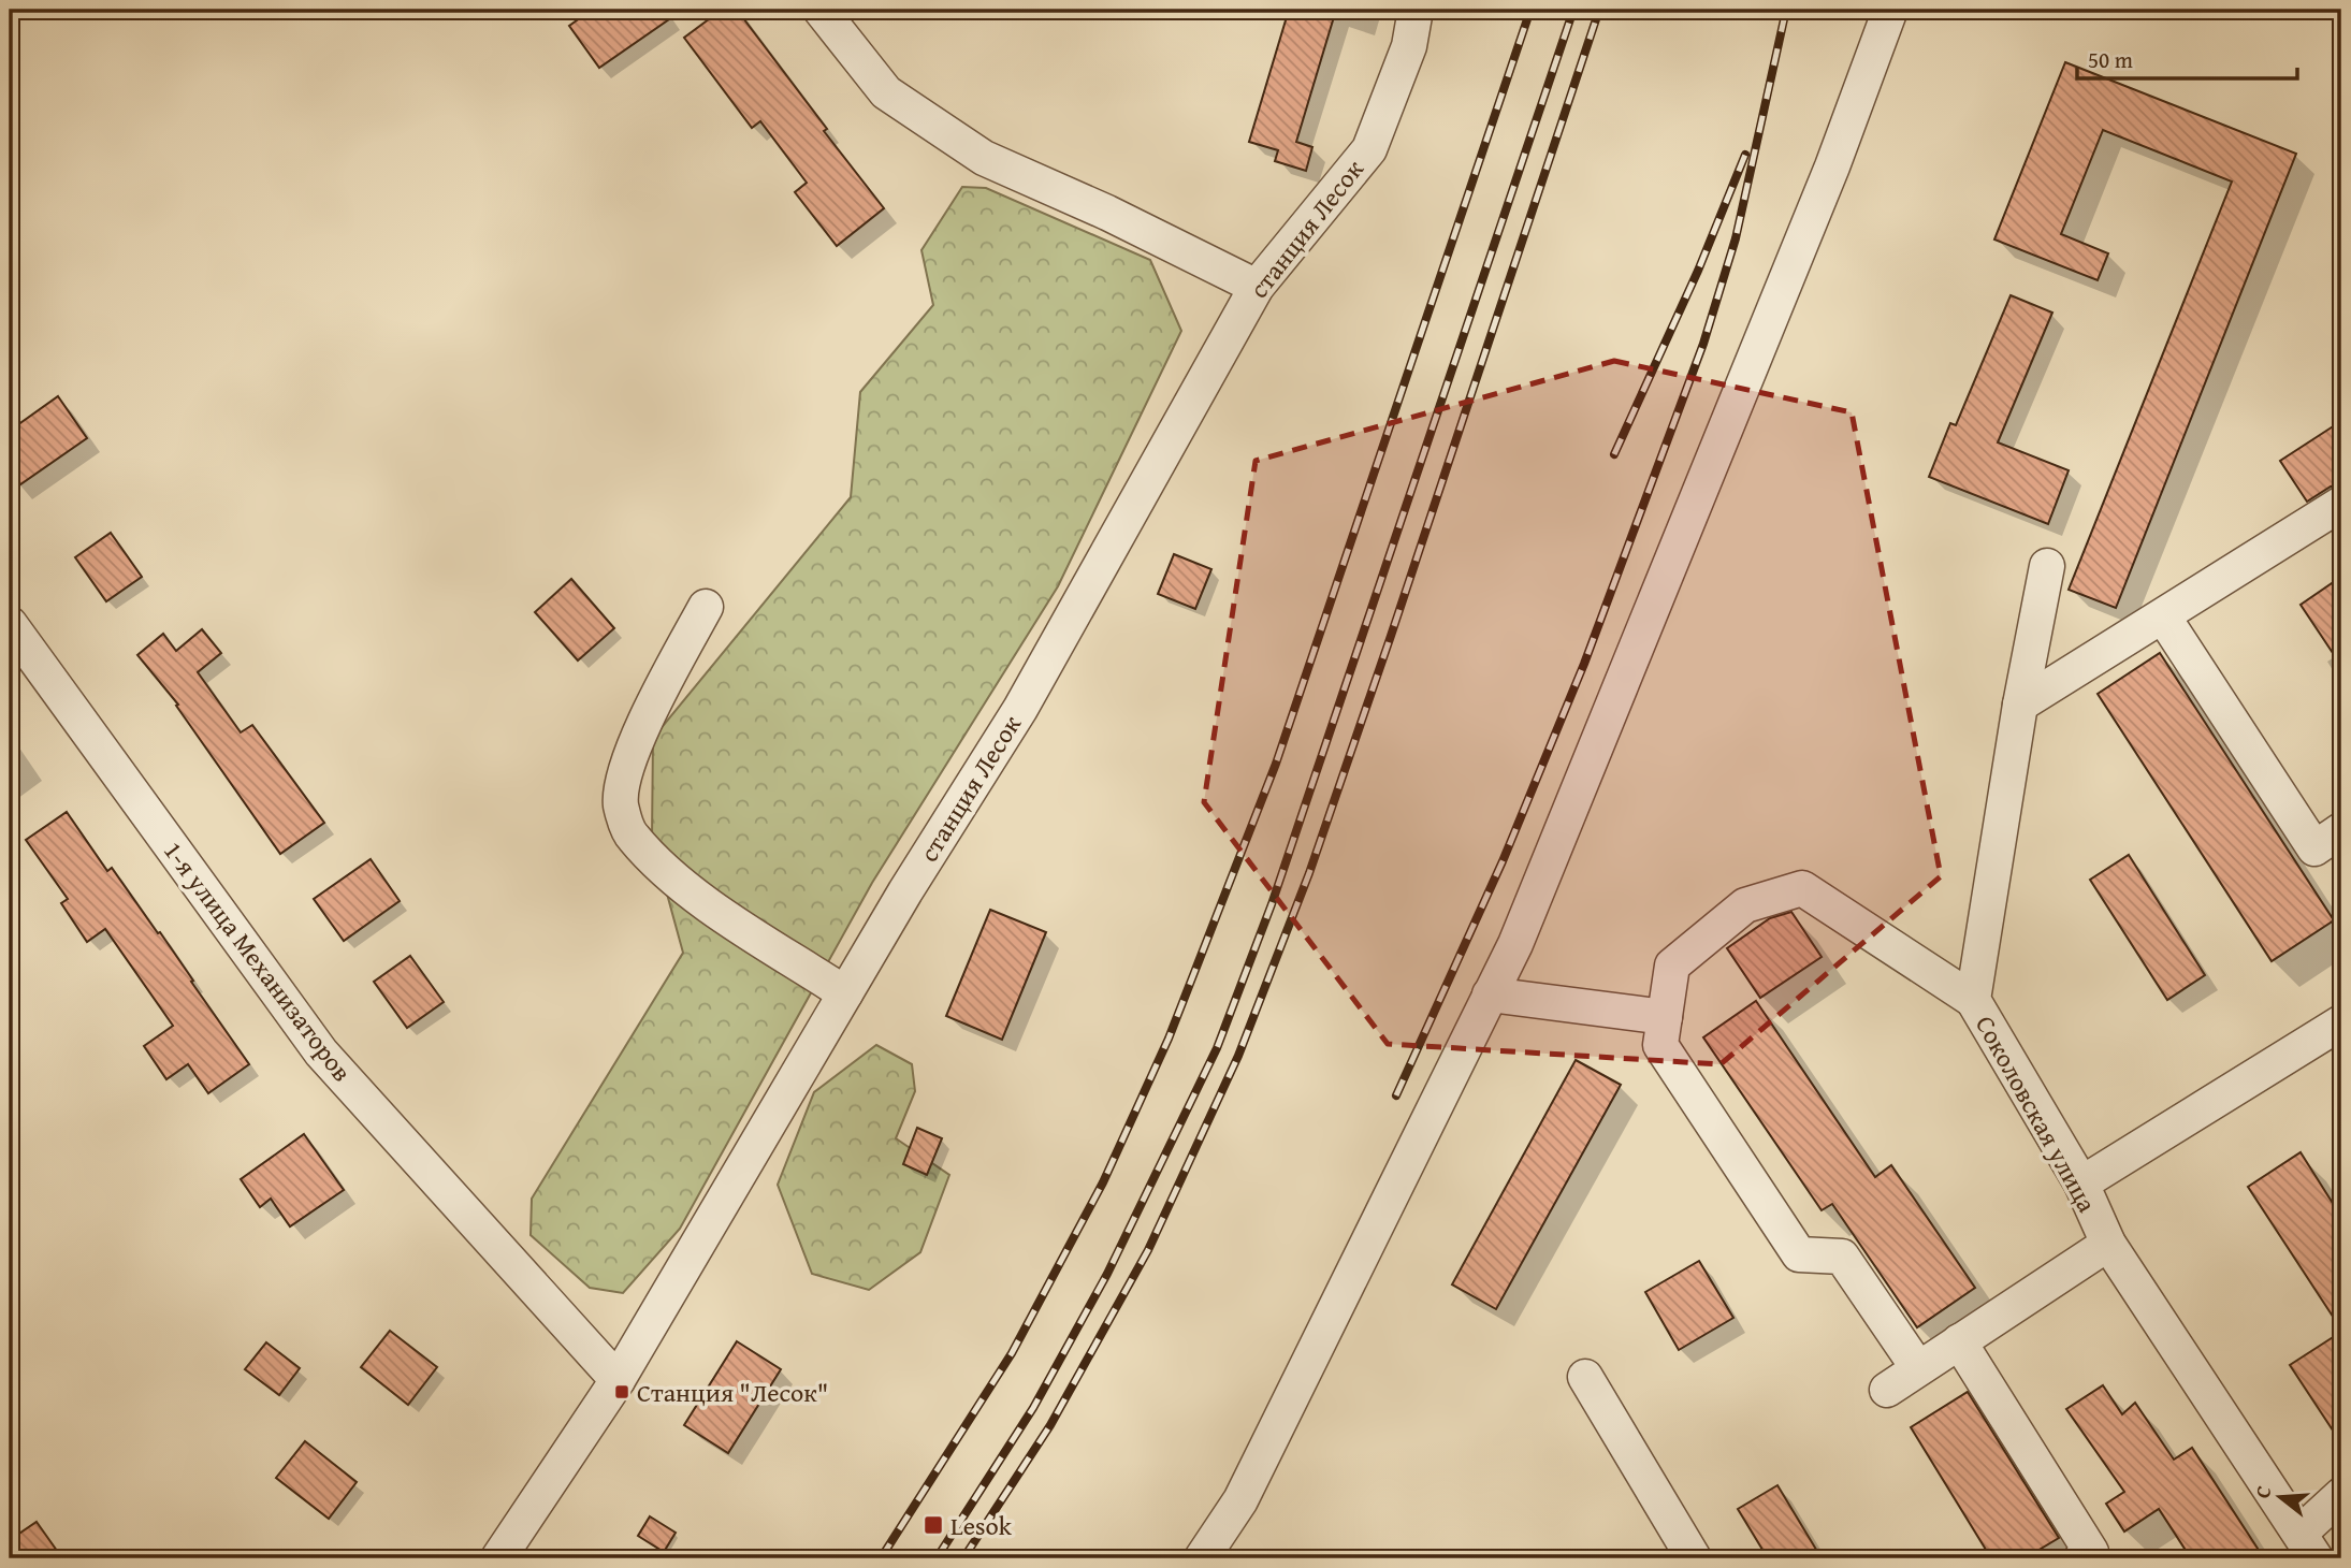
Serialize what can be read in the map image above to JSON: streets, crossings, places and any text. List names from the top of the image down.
{
  "streets": {
    "street": ["станция Лесок", "1-я улица Механизаторов", "Соколовская улица"]
  },
  "crossings": [
    ["станция Лесок", "1-я улица Механизаторов"]
  ],
  "places": {
    "transit": ["Станция \"Лесок\"", "Lesok"]
  },
  "scale_bar": "50 m",
  "north": "left"
}
